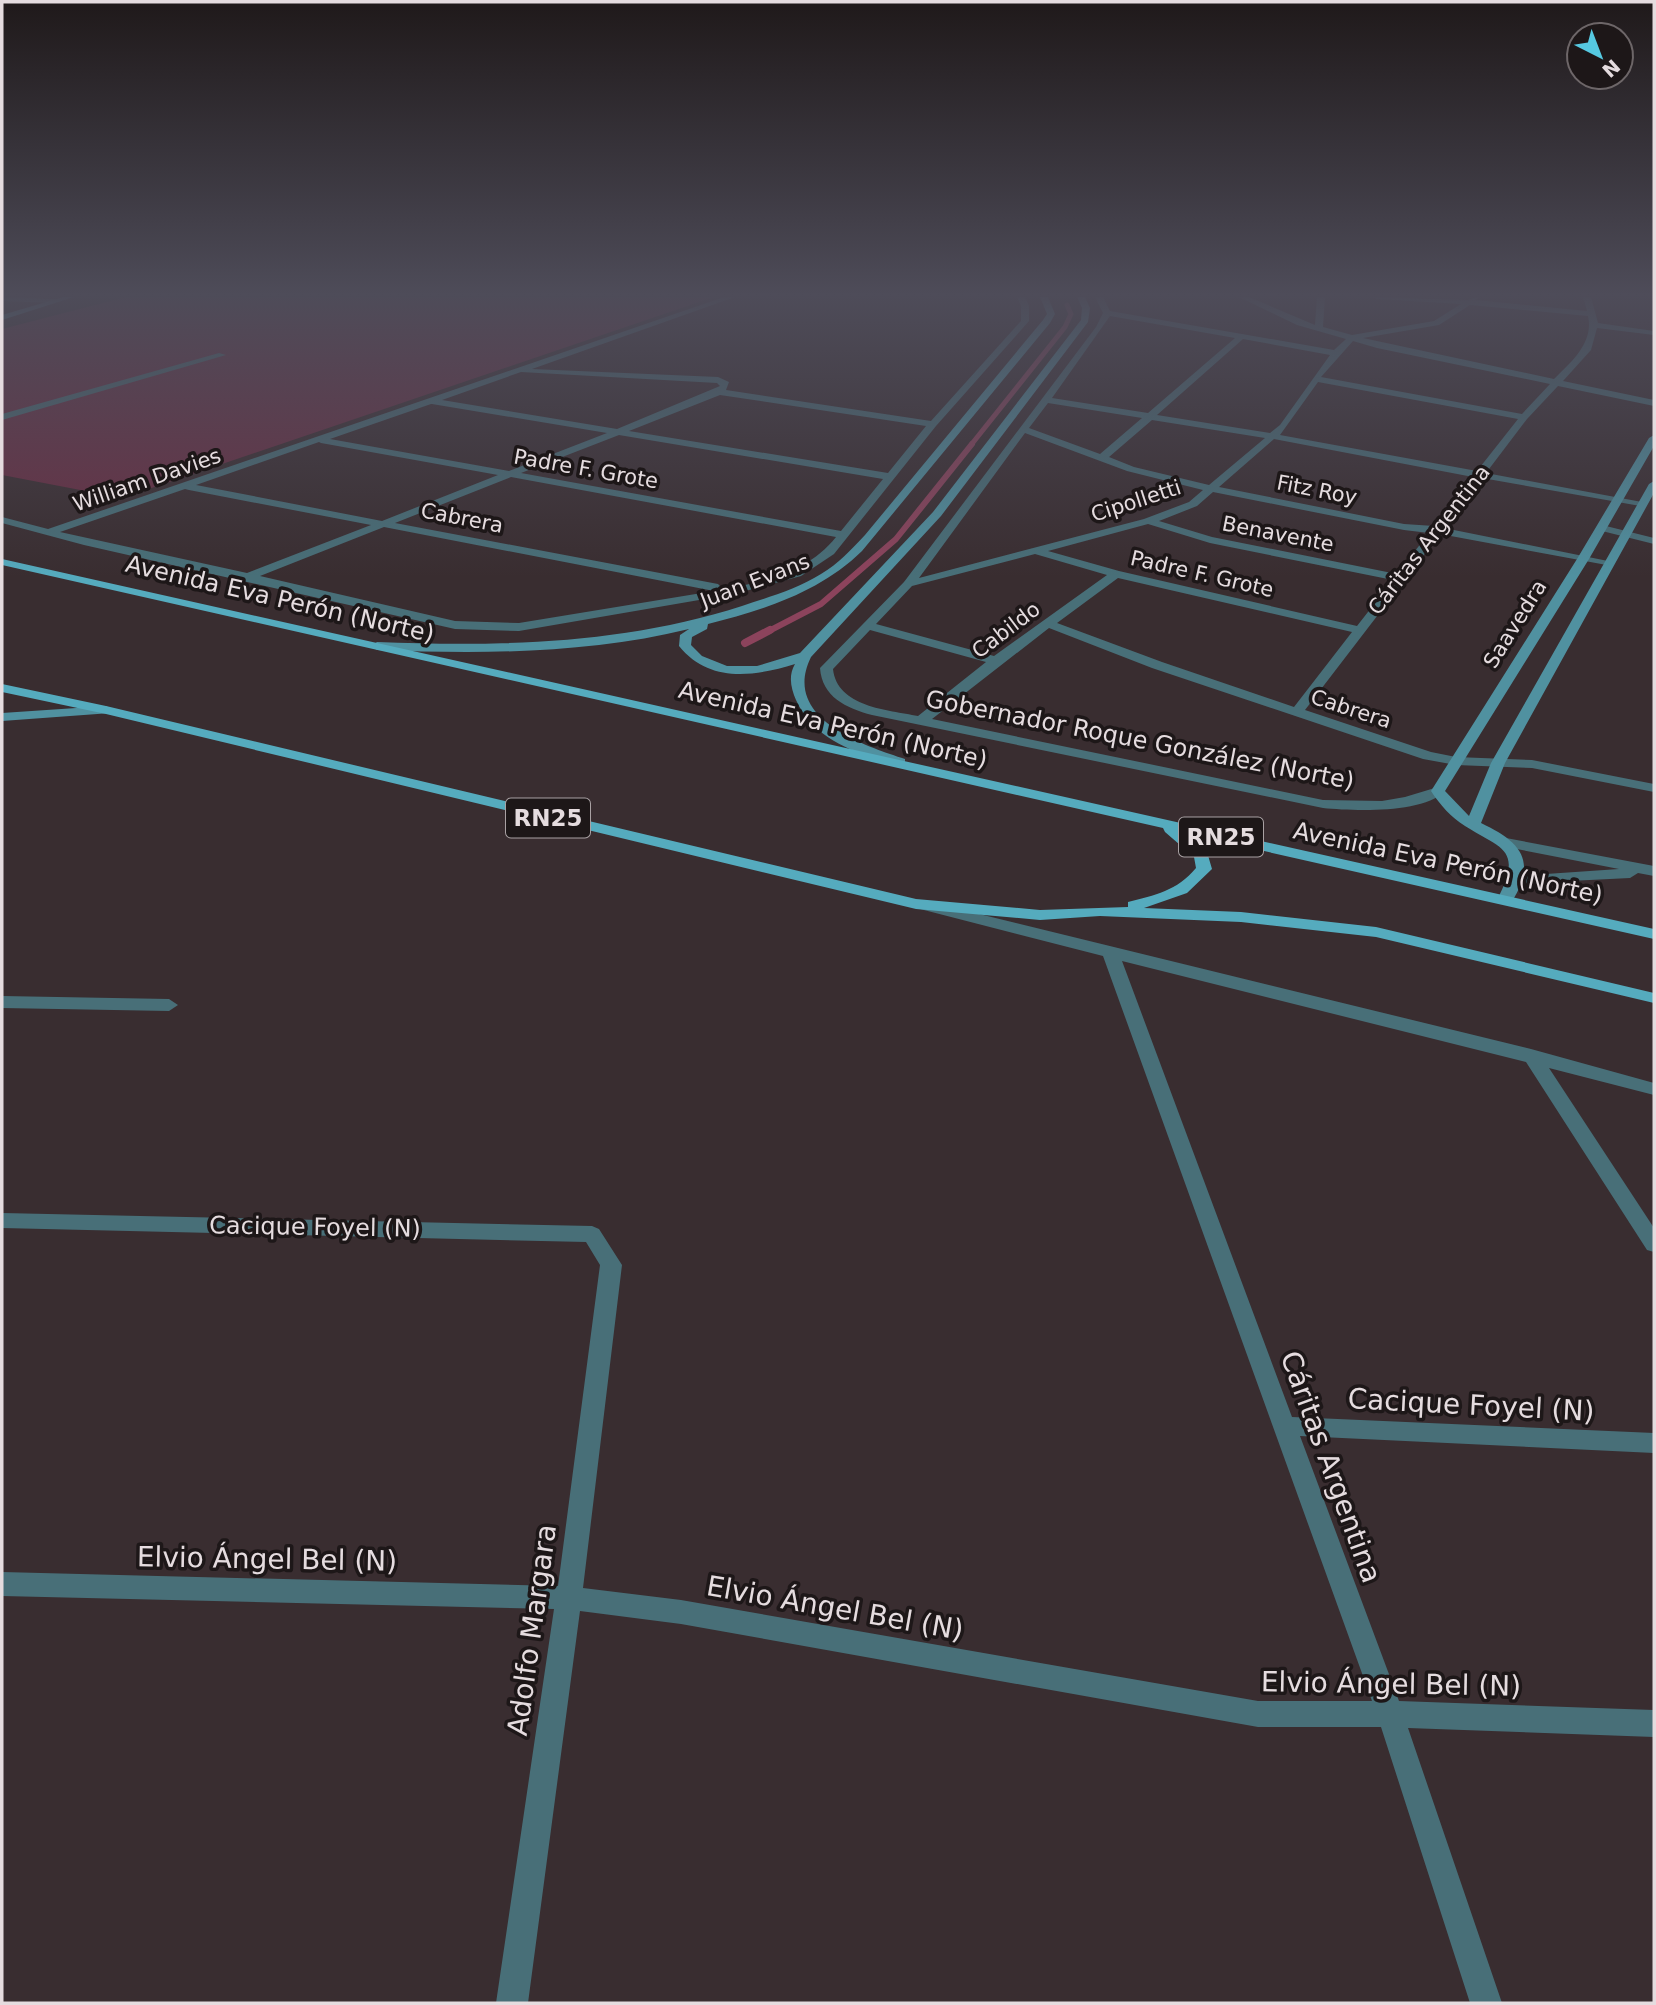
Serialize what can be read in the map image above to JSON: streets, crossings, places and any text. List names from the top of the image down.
{
  "streets": {
    "main road": ["Avenida Eva Perón (Norte)", "RN25"],
    "street": [
      "Padre F. Grote",
      "William Davies",
      "Fitz Roy",
      "Cipolletti",
      "Cabrera",
      "Benavente",
      "Cáritas Argentina",
      "Juan Evans",
      "Saavedra",
      "Cabildo",
      "Gobernador Roque González (Norte)",
      "Cacique Foyel (N)",
      "Elvio Ángel Bel (N)",
      "Adolfo Margara"
    ]
  },
  "crossings": [
    ["Padre F. Grote", "William Davies"],
    ["Padre F. Grote", "Cipolletti"],
    ["Padre F. Grote", "Cáritas Argentina"],
    ["Padre F. Grote", "Juan Evans"],
    ["Padre F. Grote", "Cabildo"],
    ["William Davies", "Cabrera"],
    ["Fitz Roy", "Cipolletti"],
    ["Fitz Roy", "Cáritas Argentina"],
    ["Fitz Roy", "Saavedra"],
    ["Cipolletti", "Benavente"],
    ["Cabrera", "Cáritas Argentina"],
    ["Cabrera", "Juan Evans"],
    ["Cabrera", "Saavedra"],
    ["Cabrera", "Cabildo"],
    ["Benavente", "Cáritas Argentina"],
    ["Cáritas Argentina", "Cacique Foyel (N)"],
    ["Cáritas Argentina", "Elvio Ángel Bel (N)"],
    ["Juan Evans", "Avenida Eva Perón (Norte)"],
    ["Saavedra", "Gobernador Roque González (Norte)"],
    ["Cabildo", "Gobernador Roque González (Norte)"],
    ["Cacique Foyel (N)", "Adolfo Margara"],
    ["Elvio Ángel Bel (N)", "Adolfo Margara"]
  ],
  "north": "bottom right"
}
